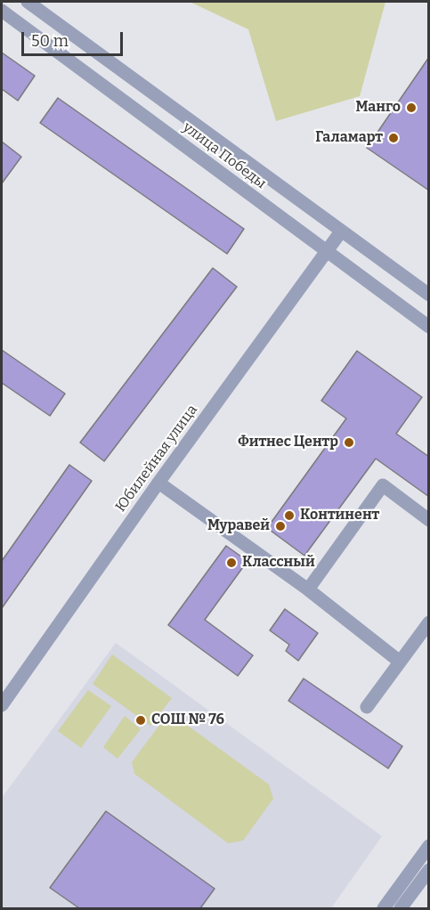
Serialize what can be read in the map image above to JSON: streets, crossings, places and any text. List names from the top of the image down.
{
  "streets": {
    "street": ["улица Победы", "Юбилейная улица"]
  },
  "crossings": [
    ["улица Победы", "Юбилейная улица"]
  ],
  "places": [
    "Манго",
    "Галамарт",
    "Фитнес Центр",
    "Континент",
    "Муравей",
    "Классный",
    "СОШ № 76"
  ],
  "scale_bar": "50 m"
}
